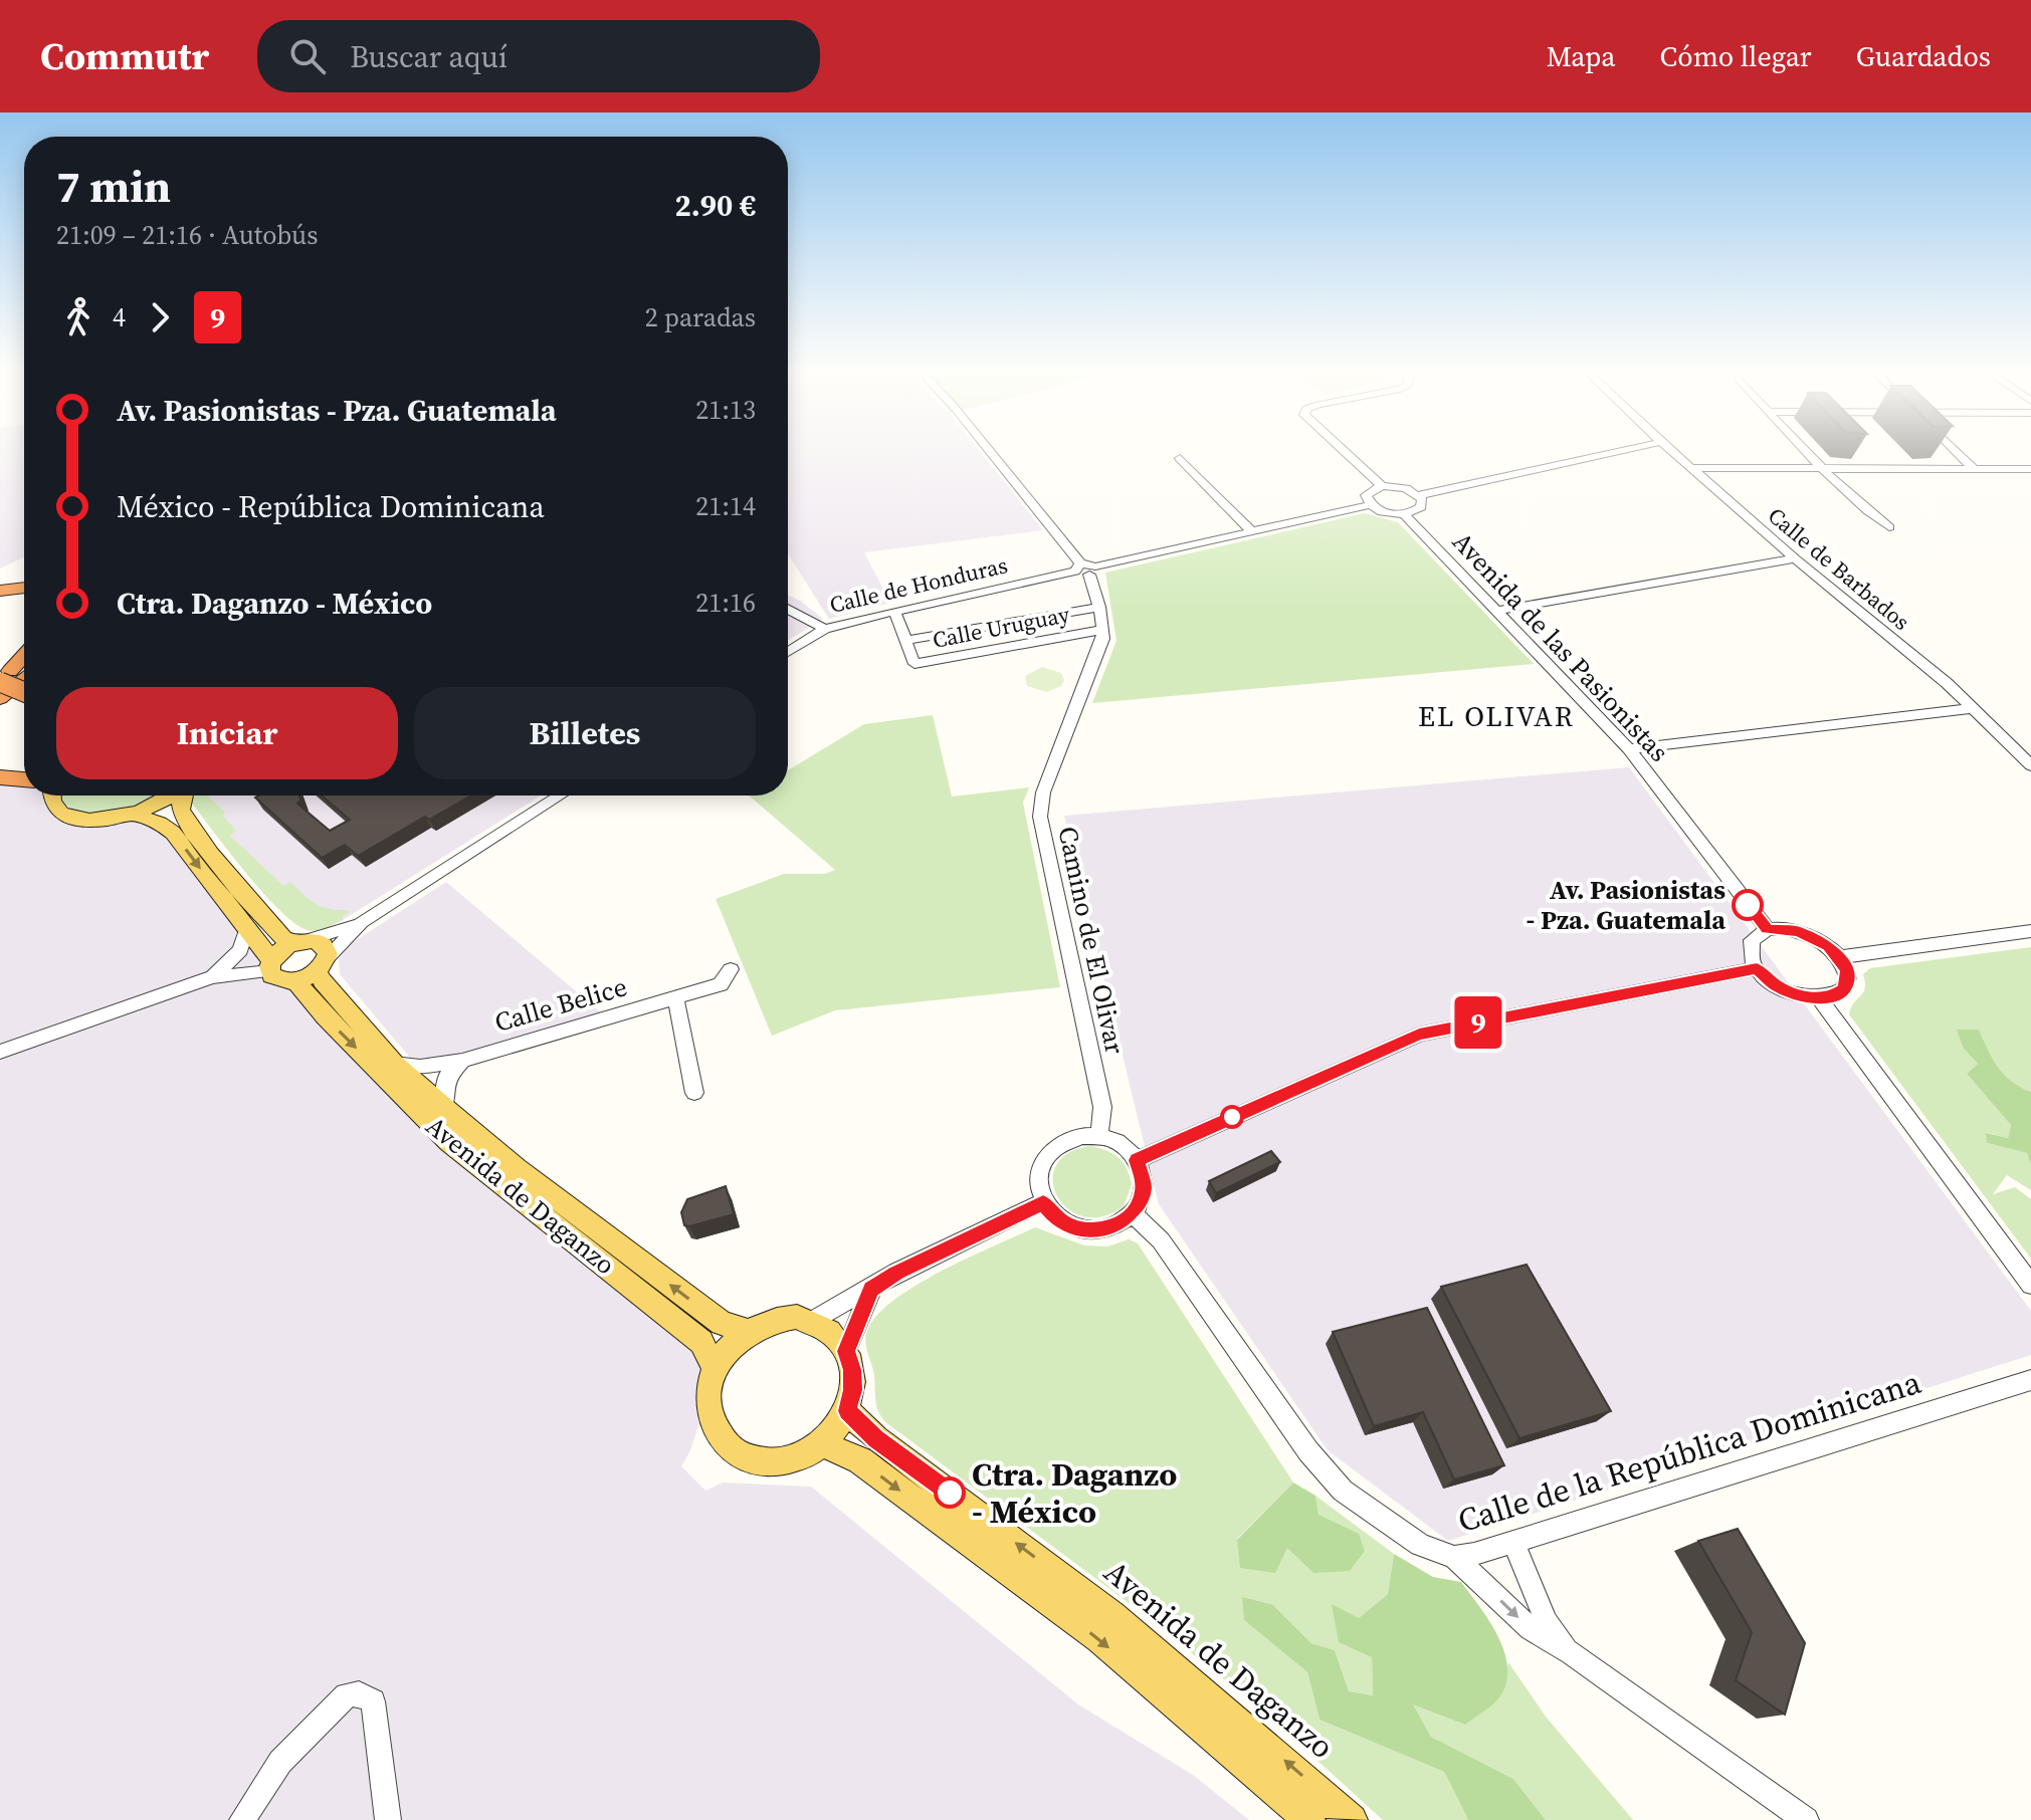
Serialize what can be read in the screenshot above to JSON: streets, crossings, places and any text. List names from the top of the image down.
{
  "streets": {
    "main road": ["Avenida de Daganzo"],
    "street": [
      "Calle de Barbados",
      "Calle de Honduras",
      "Calle Uruguay",
      "Avenida de las Pasionistas",
      "Camino de El Olivar",
      "Calle Belice",
      "Calle de la República Dominicana"
    ]
  },
  "crossings": [
    ["Calle de Honduras", "Calle Uruguay"],
    ["Calle de Honduras", "Camino de El Olivar"],
    ["Calle Uruguay", "Camino de El Olivar"],
    ["Camino de El Olivar", "Calle de la República Dominicana"],
    ["Calle Belice", "Avenida de Daganzo"]
  ],
  "districts": ["EL OLIVAR"],
  "places": ["Av. Pasionistas - Pza. Guatemala", "Ctra. Daganzo - México"],
  "lines": ["bus line 9"],
  "page": {
    "header": "Commutr",
    "search": "Buscar aquí",
    "nav": ["Mapa", "Cómo llegar", "Guardados"],
    "on_map": "9",
    "heading": ["7 min", "21:09 – 21:16 · Autobús", "2.90 €"],
    "legs": ["4", "9", "2 paradas"],
    "list": [
      {
        "name": "Av. Pasionistas - Pza. Guatemala",
        "value": "21:13"
      },
      {
        "name": "México - República Dominicana",
        "value": "21:14"
      },
      {
        "name": "Ctra. Daganzo - México",
        "value": "21:16"
      }
    ],
    "buttons": ["Iniciar", "Billetes"]
  }
}
